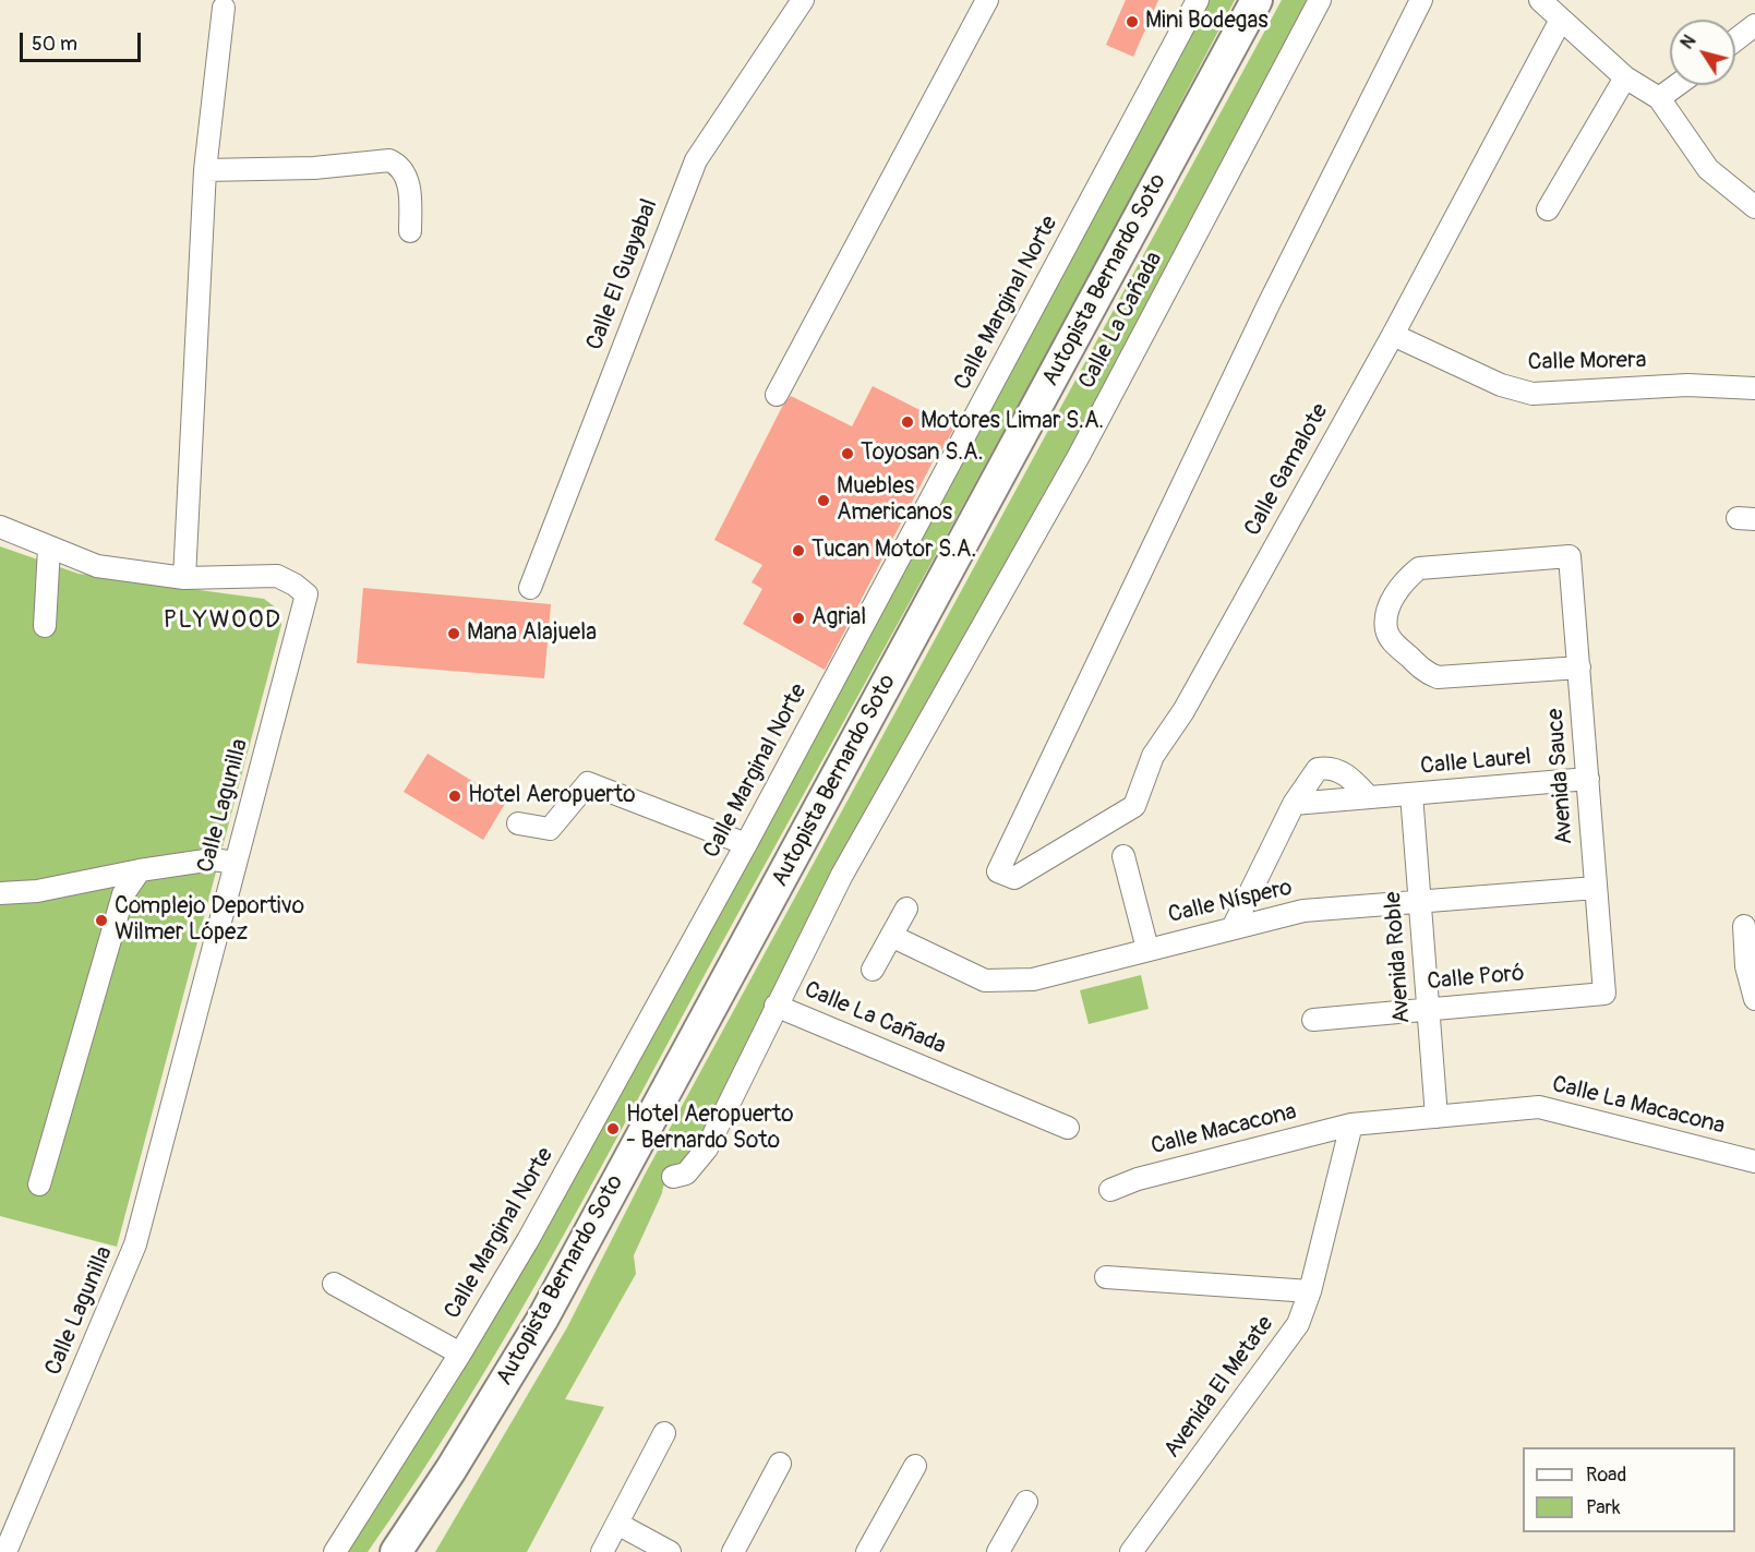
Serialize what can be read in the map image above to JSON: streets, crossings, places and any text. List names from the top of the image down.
{
  "streets": {
    "highway": ["Autopista Bernardo Soto"],
    "street": [
      "Calle El Guayabal",
      "Calle Marginal Norte",
      "Calle La Cañada",
      "Calle Morera",
      "Calle Gamalote",
      "Calle Laurel",
      "Avenida Sauce",
      "Calle Lagunilla",
      "Calle Níspero",
      "Avenida Roble",
      "Calle Poró",
      "Calle La Macacona",
      "Calle Macacona",
      "Avenida El Metate"
    ]
  },
  "crossings": [
    ["Calle Morera", "Calle Gamalote"],
    ["Calle Laurel", "Avenida Sauce"],
    ["Calle Laurel", "Avenida Roble"],
    ["Avenida Sauce", "Calle Níspero"],
    ["Avenida Sauce", "Calle Poró"],
    ["Calle Níspero", "Avenida Roble"],
    ["Avenida Roble", "Calle Poró"],
    ["Avenida Roble", "Calle La Macacona"],
    ["Calle La Macacona", "Calle Macacona"],
    ["Calle La Macacona", "Avenida El Metate"],
    ["Calle Macacona", "Avenida El Metate"]
  ],
  "districts": ["PLYWOOD"],
  "places": [
    "Mini Bodegas",
    "Motores Limar S.A.",
    "Toyosan S.A.",
    "Muebles Americanos",
    "Tucan Motor S.A.",
    "Agrial",
    "Mana Alajuela",
    "Hotel Aeropuerto",
    "Complejo Deportivo Wilmer López",
    "Hotel Aeropuerto - Bernardo Soto"
  ],
  "legend": ["Road", "Park"],
  "scale_bar": "50 m",
  "north": "top left"
}
